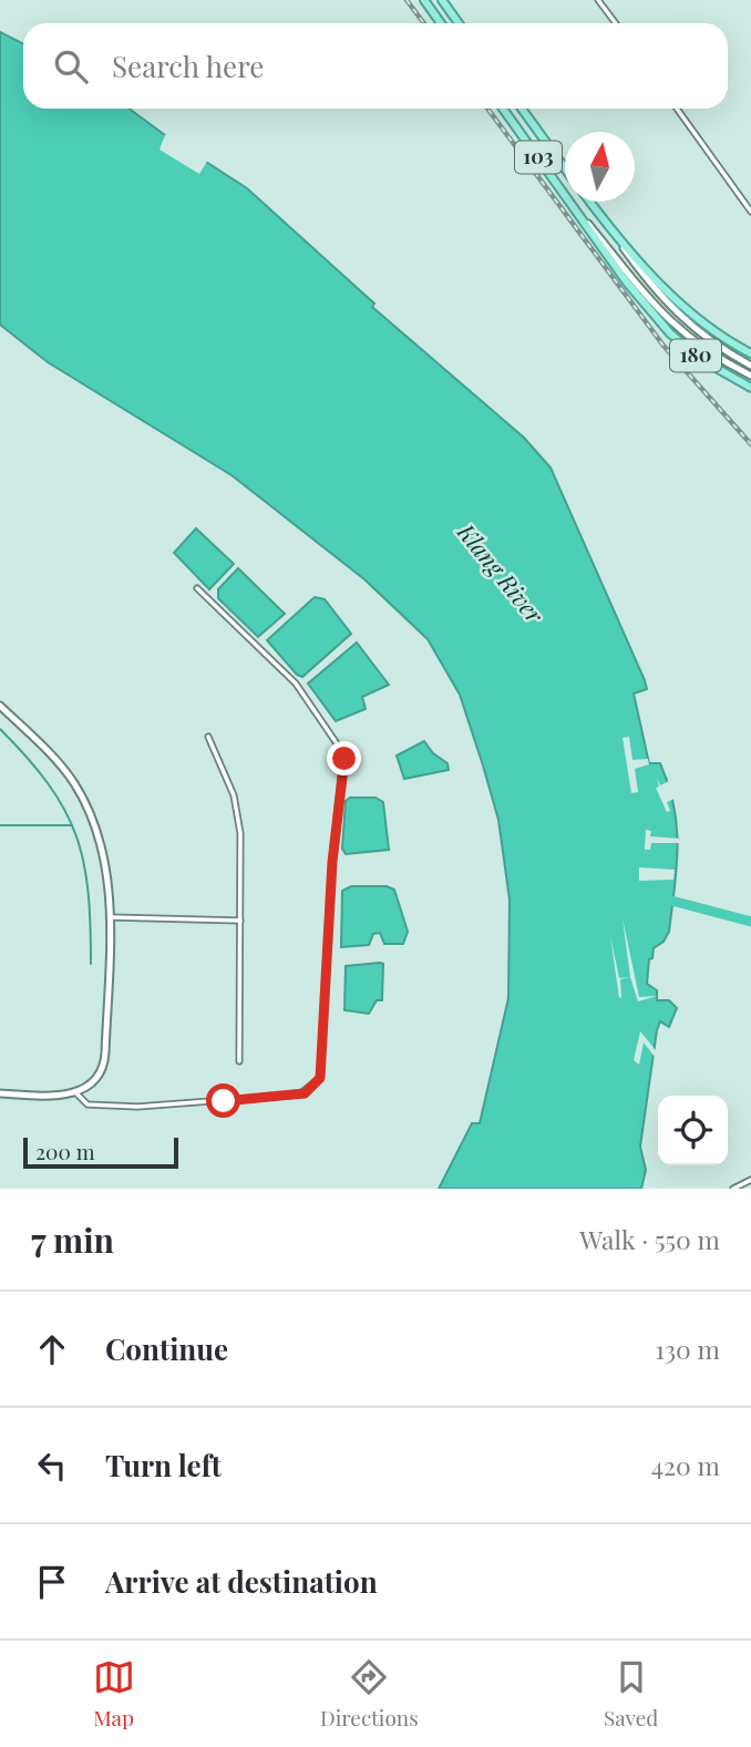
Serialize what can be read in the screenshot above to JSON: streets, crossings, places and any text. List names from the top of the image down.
{
  "streets": {
    "main road": ["103", "180"]
  },
  "crossings": [
    ["103", "180"]
  ],
  "water": ["Klang River"],
  "scale_bar": "200 m",
  "north": "top",
  "page": {
    "search": "Search here",
    "scale": "200 m",
    "heading": ["7 min", "Walk · 550 m"],
    "list": [
      ["Continue", "130 m"],
      ["Turn left", "420 m"],
      "Arrive at destination"
    ],
    "nav": ["Map", "Directions", "Saved"]
  }
}
